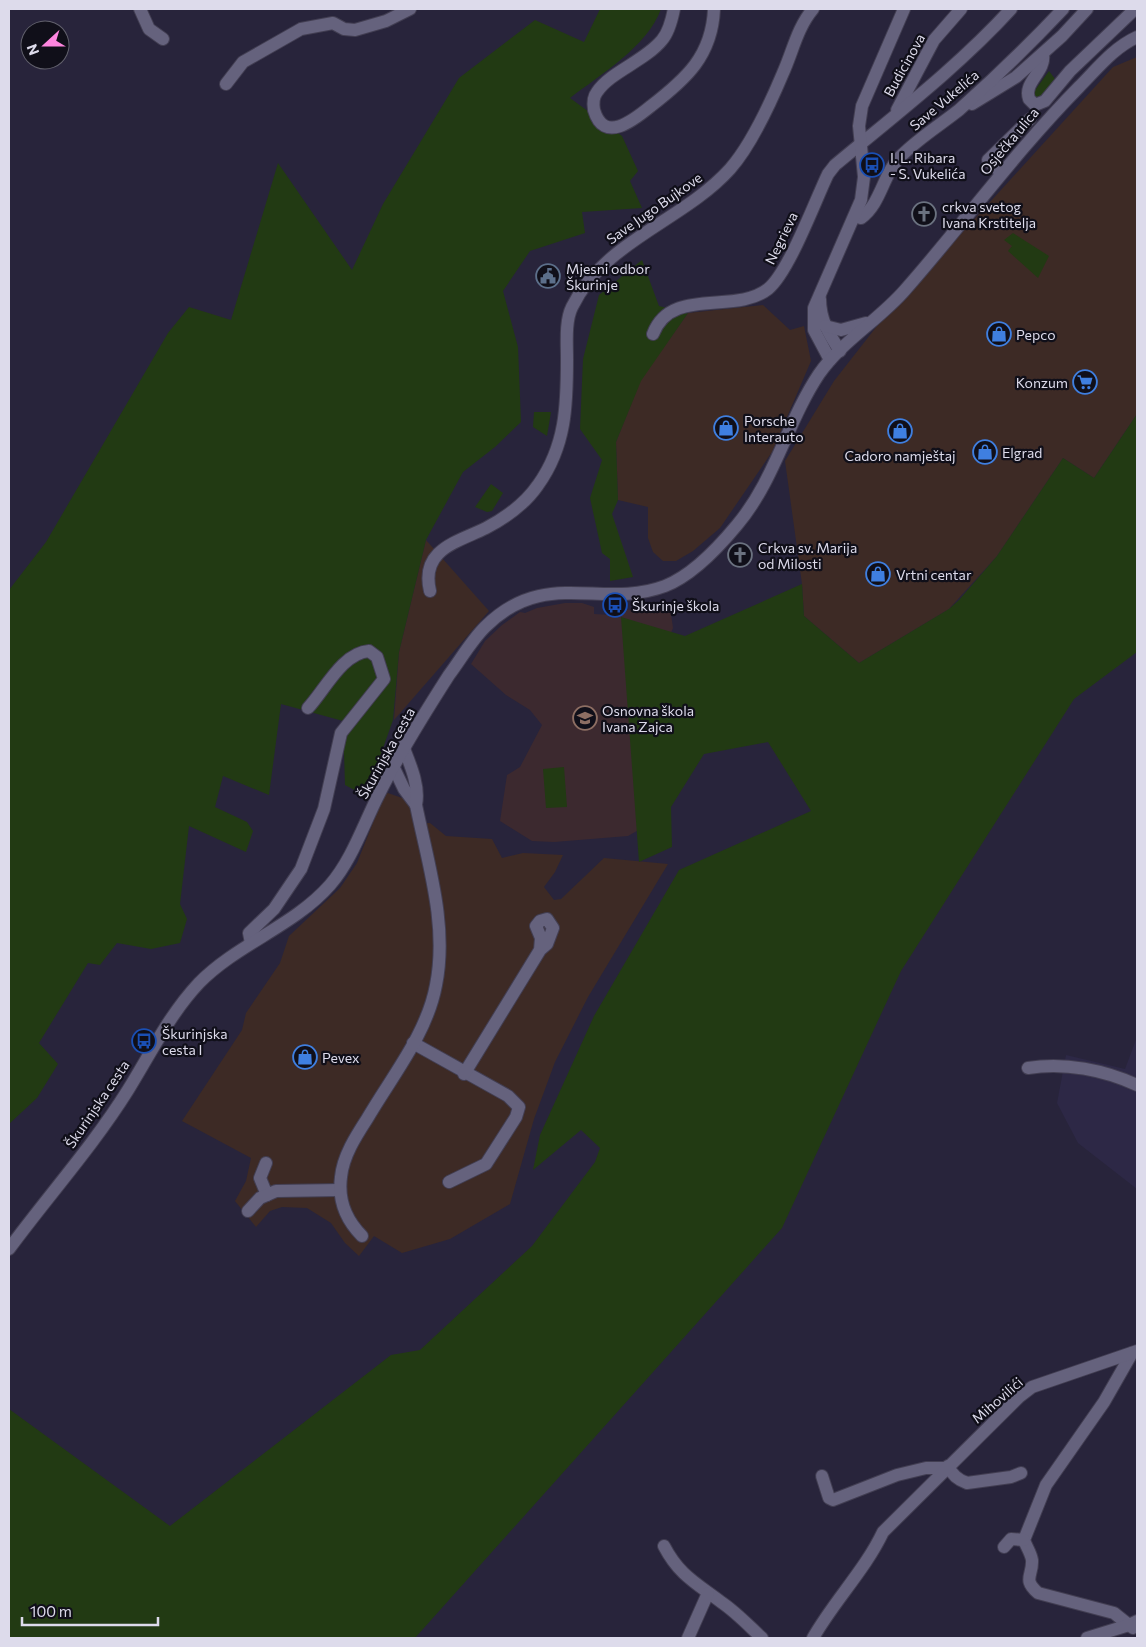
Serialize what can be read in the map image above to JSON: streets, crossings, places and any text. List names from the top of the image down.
{
  "streets": {
    "street": [
      "Budicinova",
      "Save Vukelića",
      "Osječka ulica",
      "Save Jugo Bujkove",
      "Negrieva",
      "Škurinjska cesta",
      "Mihovilići"
    ]
  },
  "crossings": [
    ["Budicinova", "Negrieva"],
    ["Osječka ulica", "Škurinjska cesta"]
  ],
  "places": {
    "bus stop": ["I. L. Ribara - S. Vukelića", "Škurinje škola", "Škurinjska cesta I"],
    "church": ["crkva svetog Ivana Krstitelja", "Crkva sv. Marija od Milosti"],
    "public building": ["Mjesni odbor Škurinje"],
    "shop": [
      "Pepco",
      "Porsche Interauto",
      "Cadoro namještaj",
      "Elgrad",
      "Vrtni centar",
      "Pevex"
    ],
    "supermarket": ["Konzum"],
    "school or university": ["Osnovna škola Ivana Zajca"]
  },
  "scale_bar": "100 m",
  "north": "left"
}
